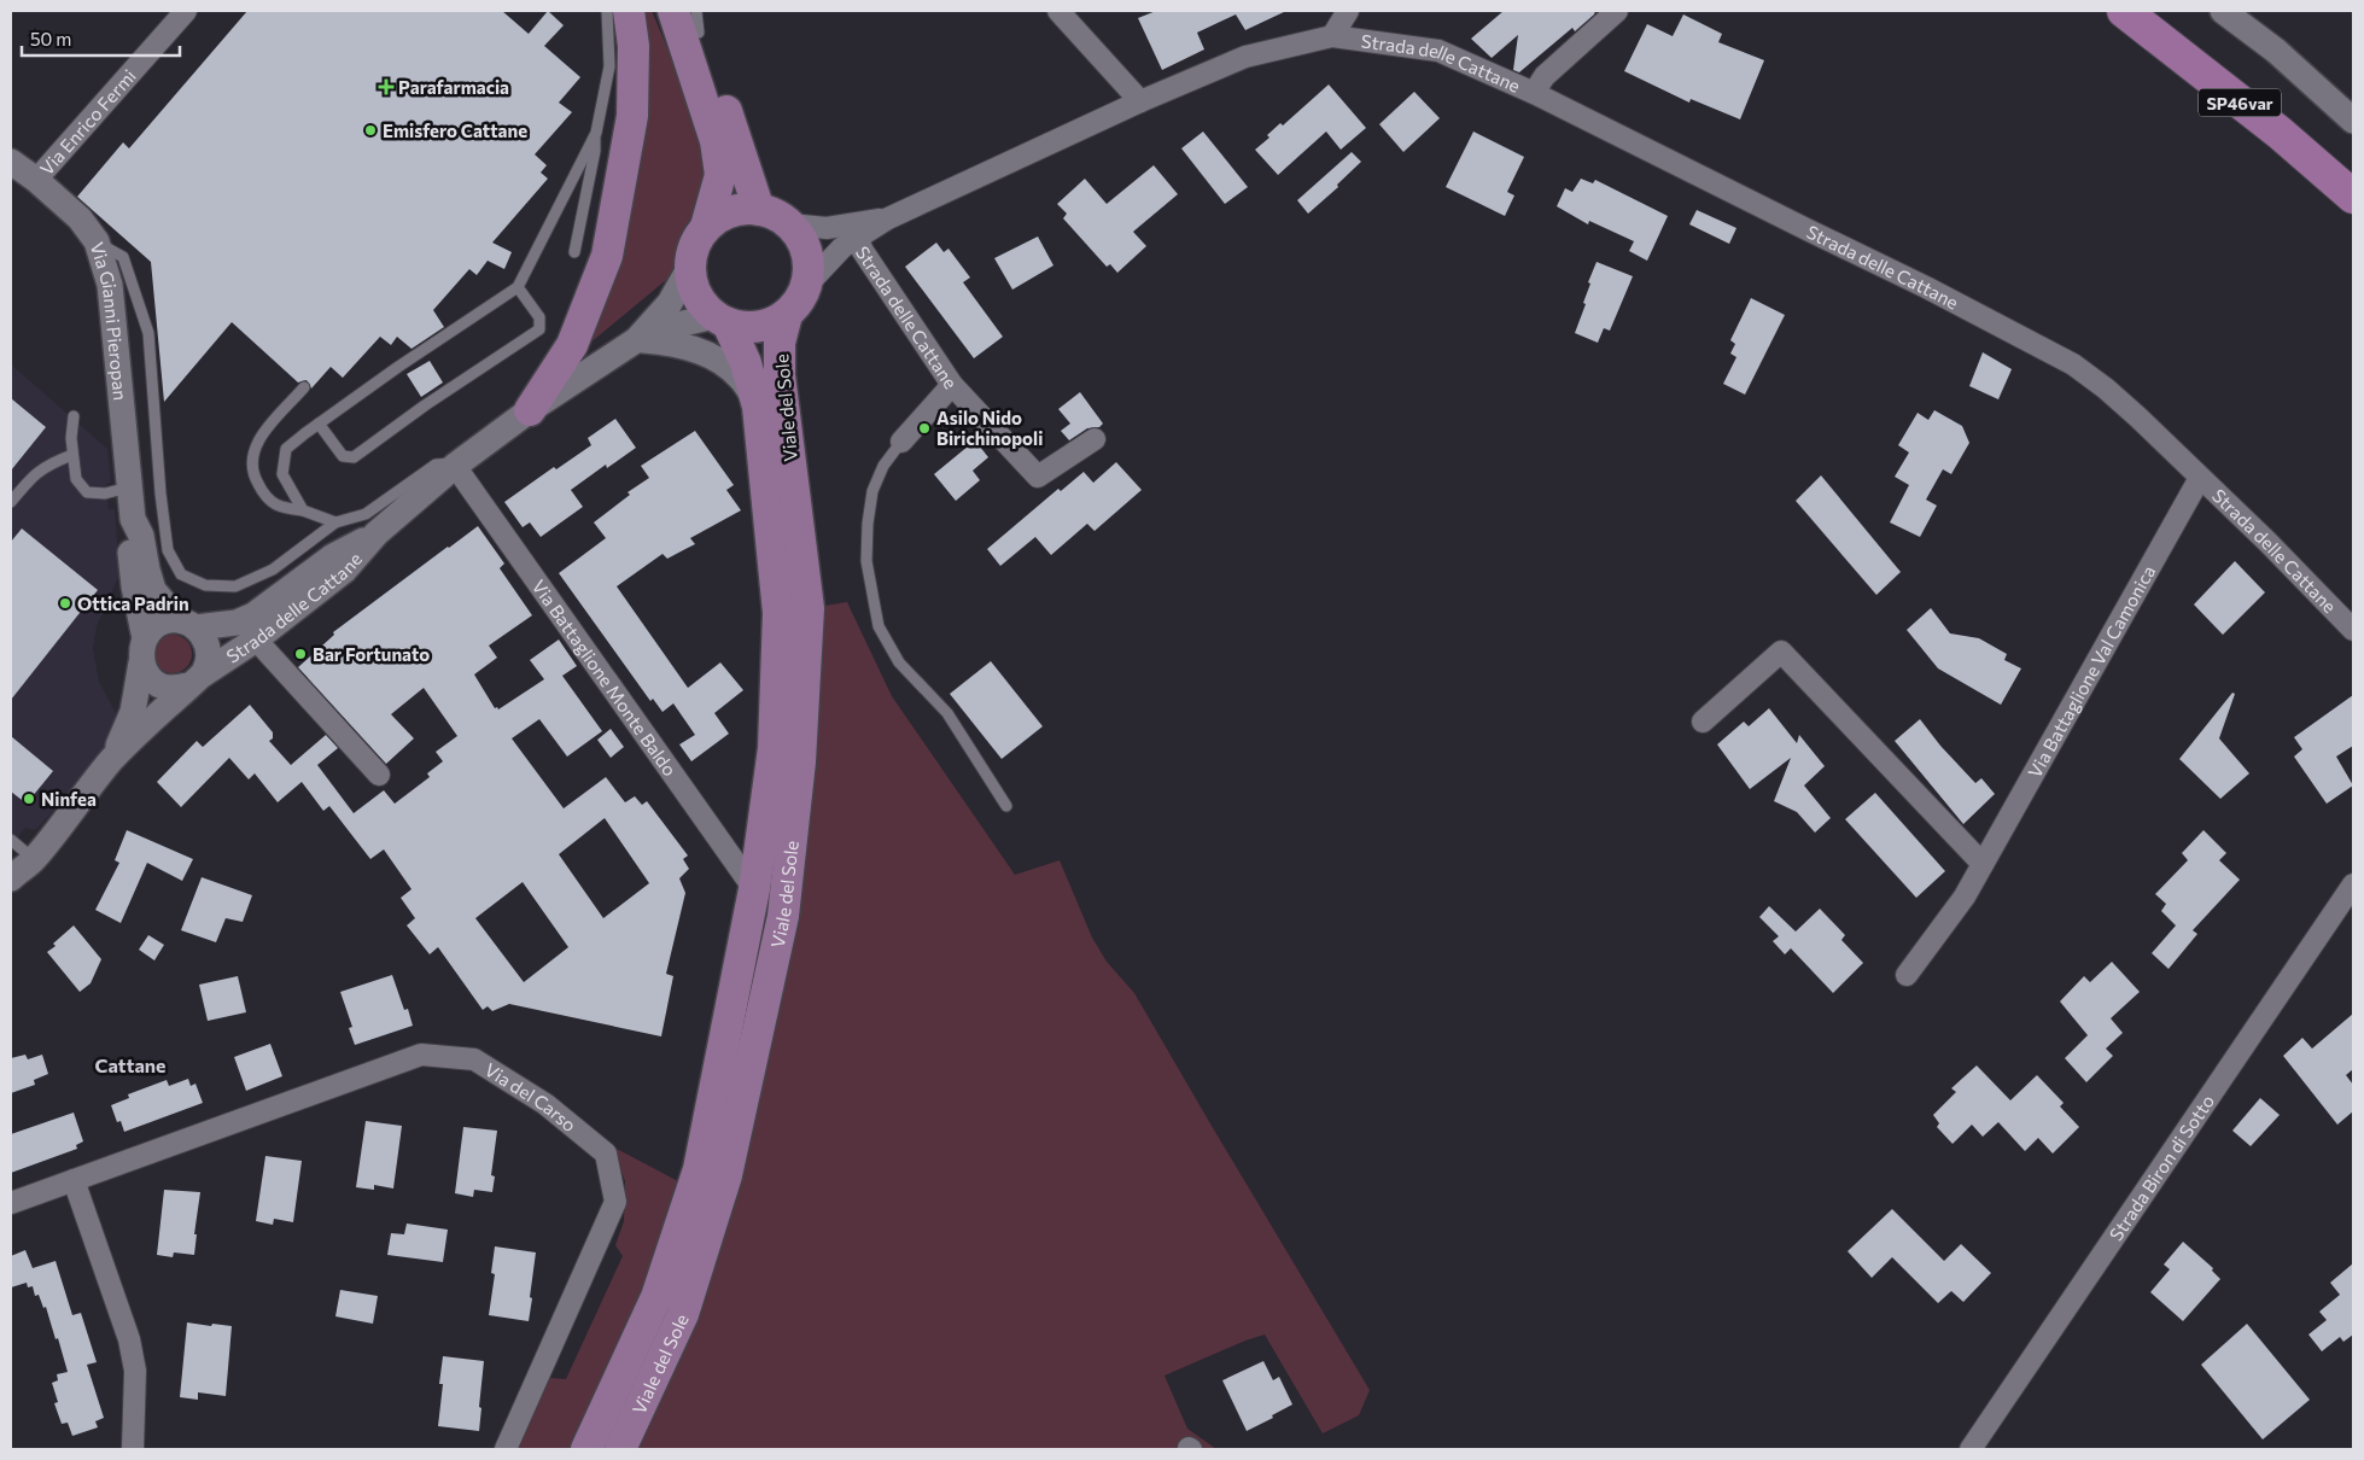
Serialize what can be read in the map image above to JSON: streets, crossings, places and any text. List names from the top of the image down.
{
  "streets": {
    "highway": ["SP46var"],
    "main road": ["Viale del Sole"],
    "street": [
      "Strada delle Cattane",
      "Via Enrico Fermi",
      "Via Gianni Pieropan",
      "Via Battaglione Val Camonica",
      "Via Battaglione Monte Baldo",
      "Via del Carso",
      "Strada Biron di Sotto"
    ]
  },
  "crossings": [
    ["Strada delle Cattane", "Via Gianni Pieropan"],
    ["Strada delle Cattane", "Viale del Sole"],
    ["Strada delle Cattane", "Via Battaglione Val Camonica"],
    ["Strada delle Cattane", "Via Battaglione Monte Baldo"],
    ["Via Enrico Fermi", "Via Gianni Pieropan"],
    ["Viale del Sole", "Via Battaglione Monte Baldo"]
  ],
  "districts": ["Cattane"],
  "places": {
    "health": ["Parafarmacia"],
    "other": [
      "Emisfero Cattane",
      "Asilo Nido Birichinopoli",
      "Ottica Padrin",
      "Bar Fortunato",
      "Ninfea"
    ]
  },
  "scale_bar": "50 m"
}
